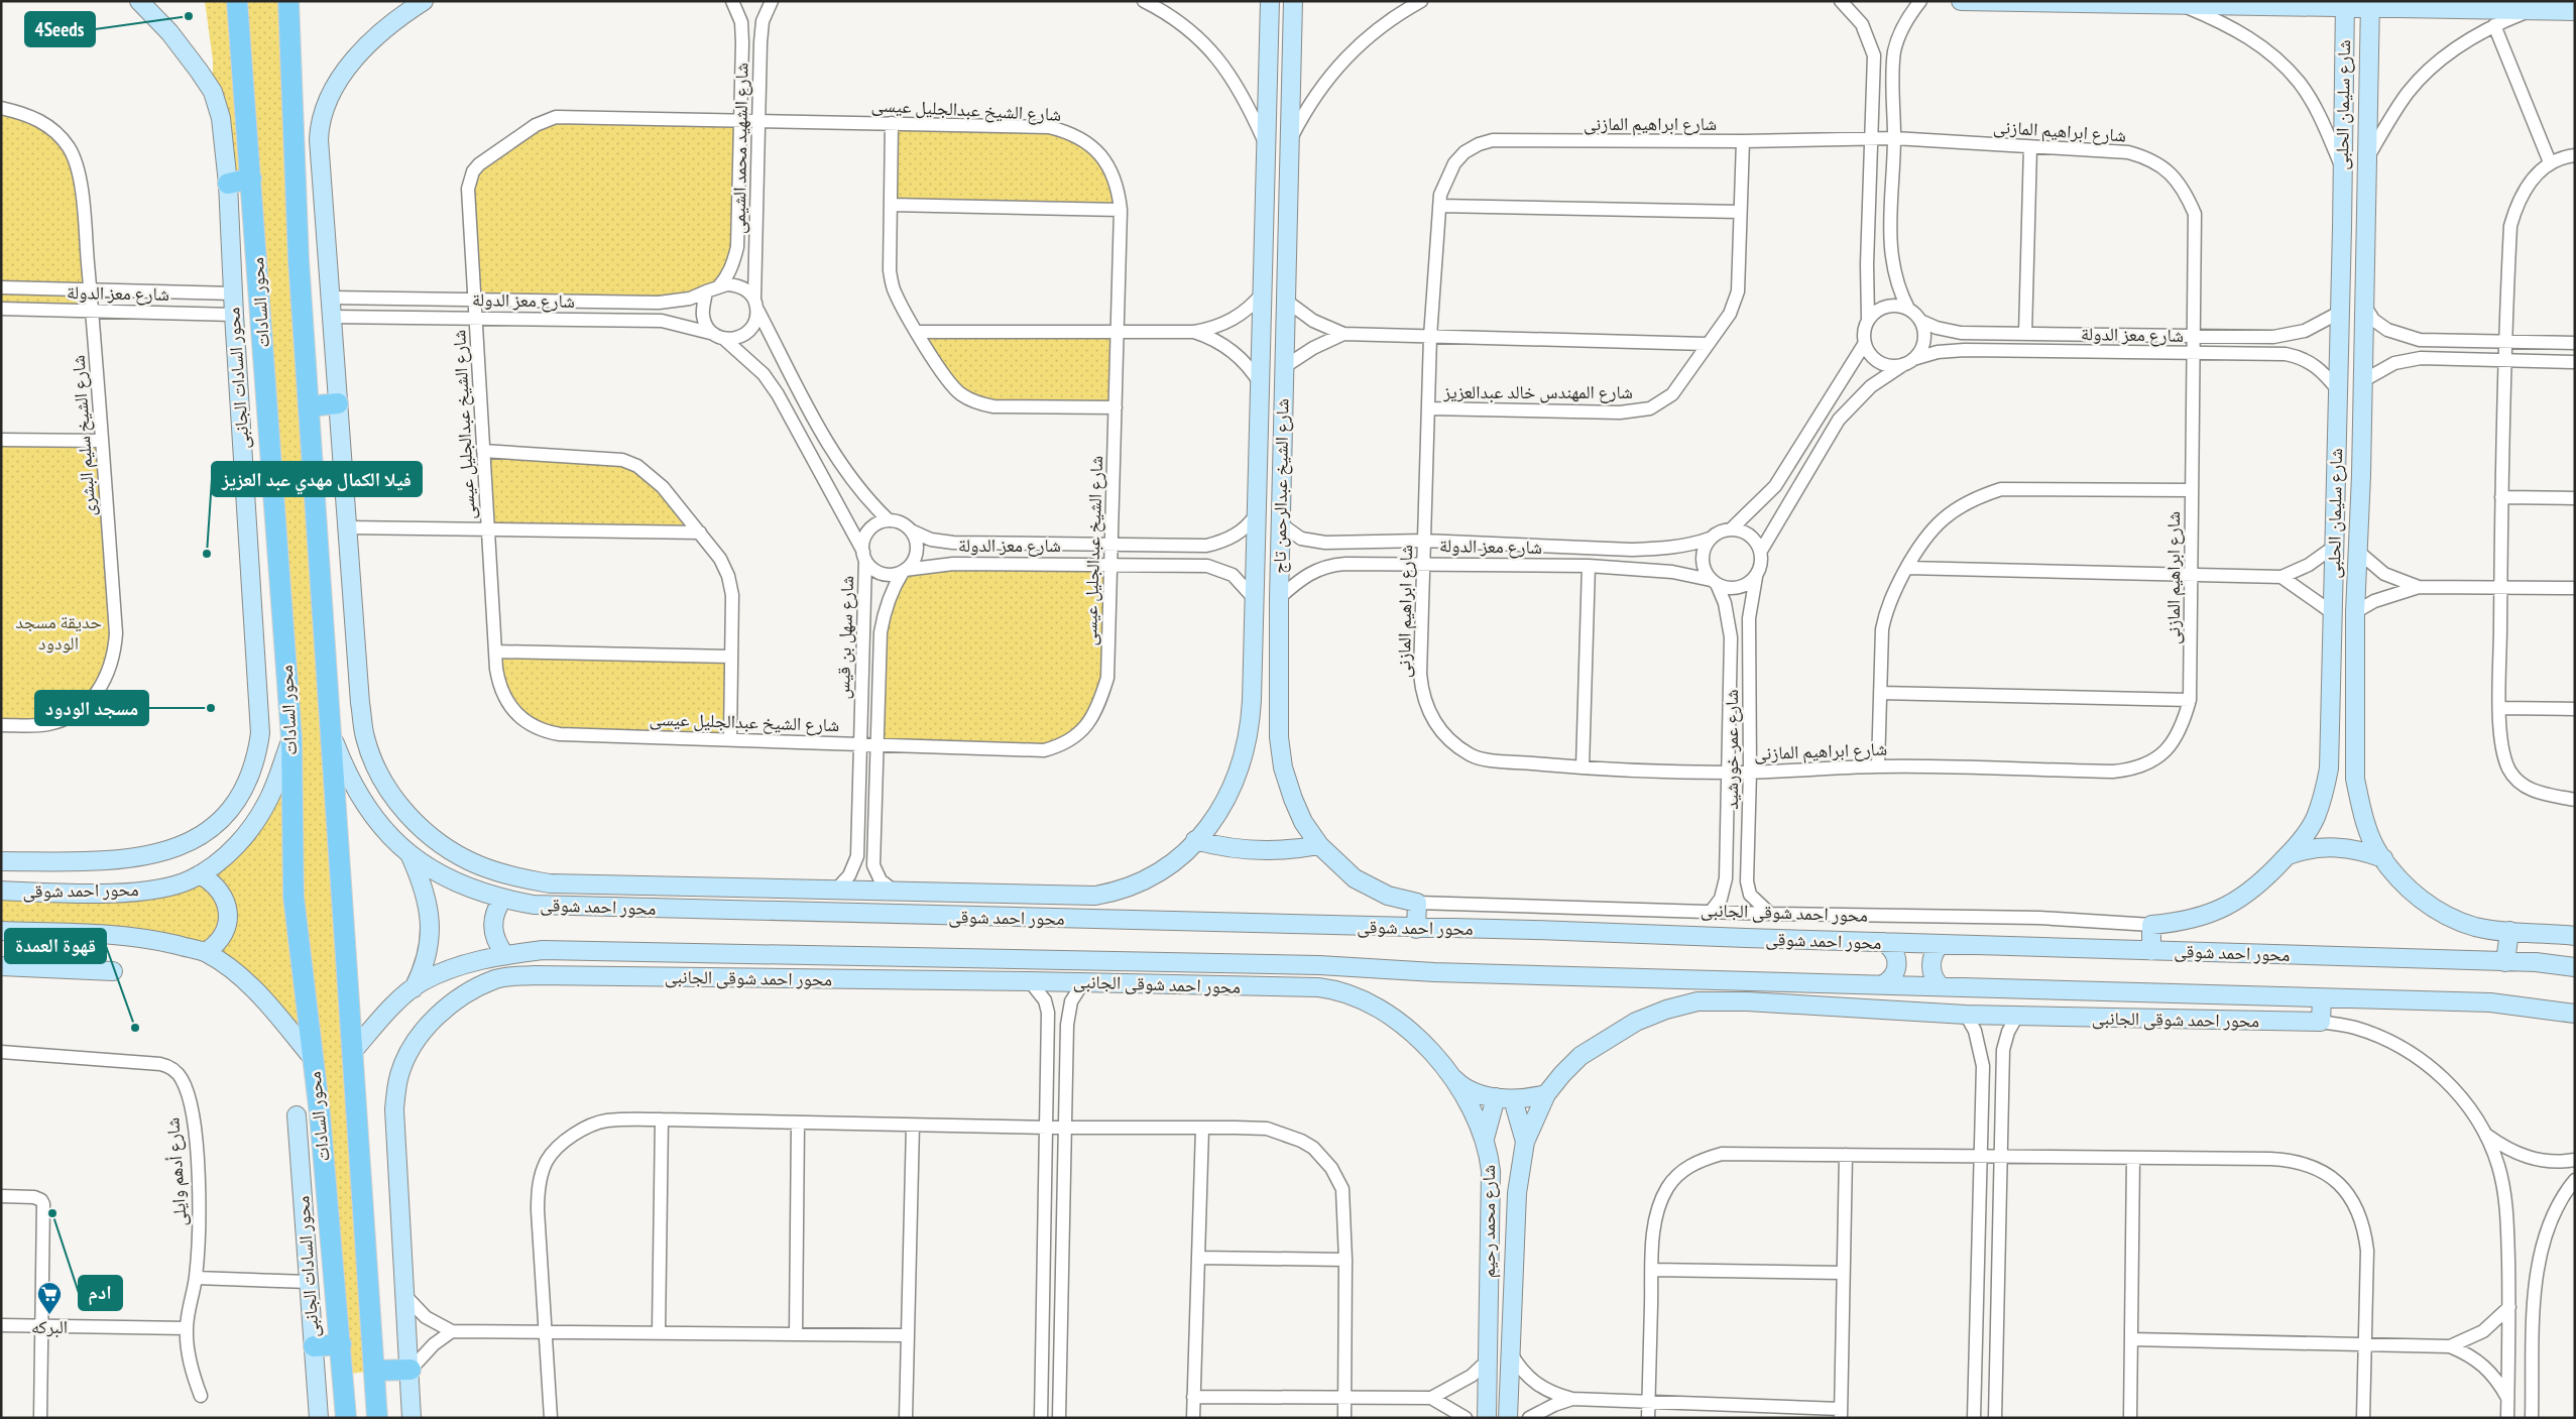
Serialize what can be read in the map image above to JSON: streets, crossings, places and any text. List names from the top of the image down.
{
  "streets": {
    "main road": ["محور السادات"],
    "street": [
      "شارع سليمان الحلبى",
      "شارع الشيخ عبدالجليل عيسى",
      "شارع ابراهيم المازنى",
      "شارع الشهيد محمد الشيمى",
      "شارع معز الدولة",
      "محور السادات الجانبى",
      "شارع المهندس خالد عبدالعزيز",
      "شارع الشيخ سليم البشرى",
      "شارع الشيخ عبدالرحمن تاج",
      "شارع سهل بن قيس",
      "شارع عمر خورشيد",
      "محور احمد شوقى",
      "محور احمد شوقى الجانبى",
      "شارع أدهم وايلى",
      "شارع محمد رحيم"
    ]
  },
  "crossings": [
    ["شارع سليمان الحلبى", "شارع معز الدولة"],
    ["شارع سليمان الحلبى", "محور احمد شوقى الجانبى"],
    ["شارع الشيخ عبدالجليل عيسى", "شارع الشهيد محمد الشيمى"],
    ["شارع الشيخ عبدالجليل عيسى", "شارع معز الدولة"],
    ["شارع الشيخ عبدالجليل عيسى", "شارع سهل بن قيس"],
    ["شارع ابراهيم المازنى", "شارع معز الدولة"],
    ["شارع ابراهيم المازنى", "شارع المهندس خالد عبدالعزيز"],
    ["شارع ابراهيم المازنى", "شارع عمر خورشيد"],
    ["شارع الشهيد محمد الشيمى", "شارع معز الدولة"],
    ["شارع معز الدولة", "محور السادات الجانبى"],
    ["شارع معز الدولة", "شارع الشيخ سليم البشرى"],
    ["شارع معز الدولة", "شارع الشيخ عبدالرحمن تاج"],
    ["شارع معز الدولة", "شارع سهل بن قيس"],
    ["شارع معز الدولة", "شارع عمر خورشيد"],
    ["محور السادات", "محور احمد شوقى"],
    ["شارع الشيخ عبدالرحمن تاج", "محور احمد شوقى الجانبى"],
    ["شارع عمر خورشيد", "محور احمد شوقى الجانبى"],
    ["محور احمد شوقى الجانبى", "شارع محمد رحيم"]
  ],
  "parks": ["حديقة مسجد الودود"],
  "places": {
    "other": [
      "4Seeds",
      "فيلا الكمال مهدي عبد العزيز",
      "مسجد الودود",
      "قهوة العمدة",
      "ادم"
    ],
    "supermarket": ["البركه"]
  }
}
